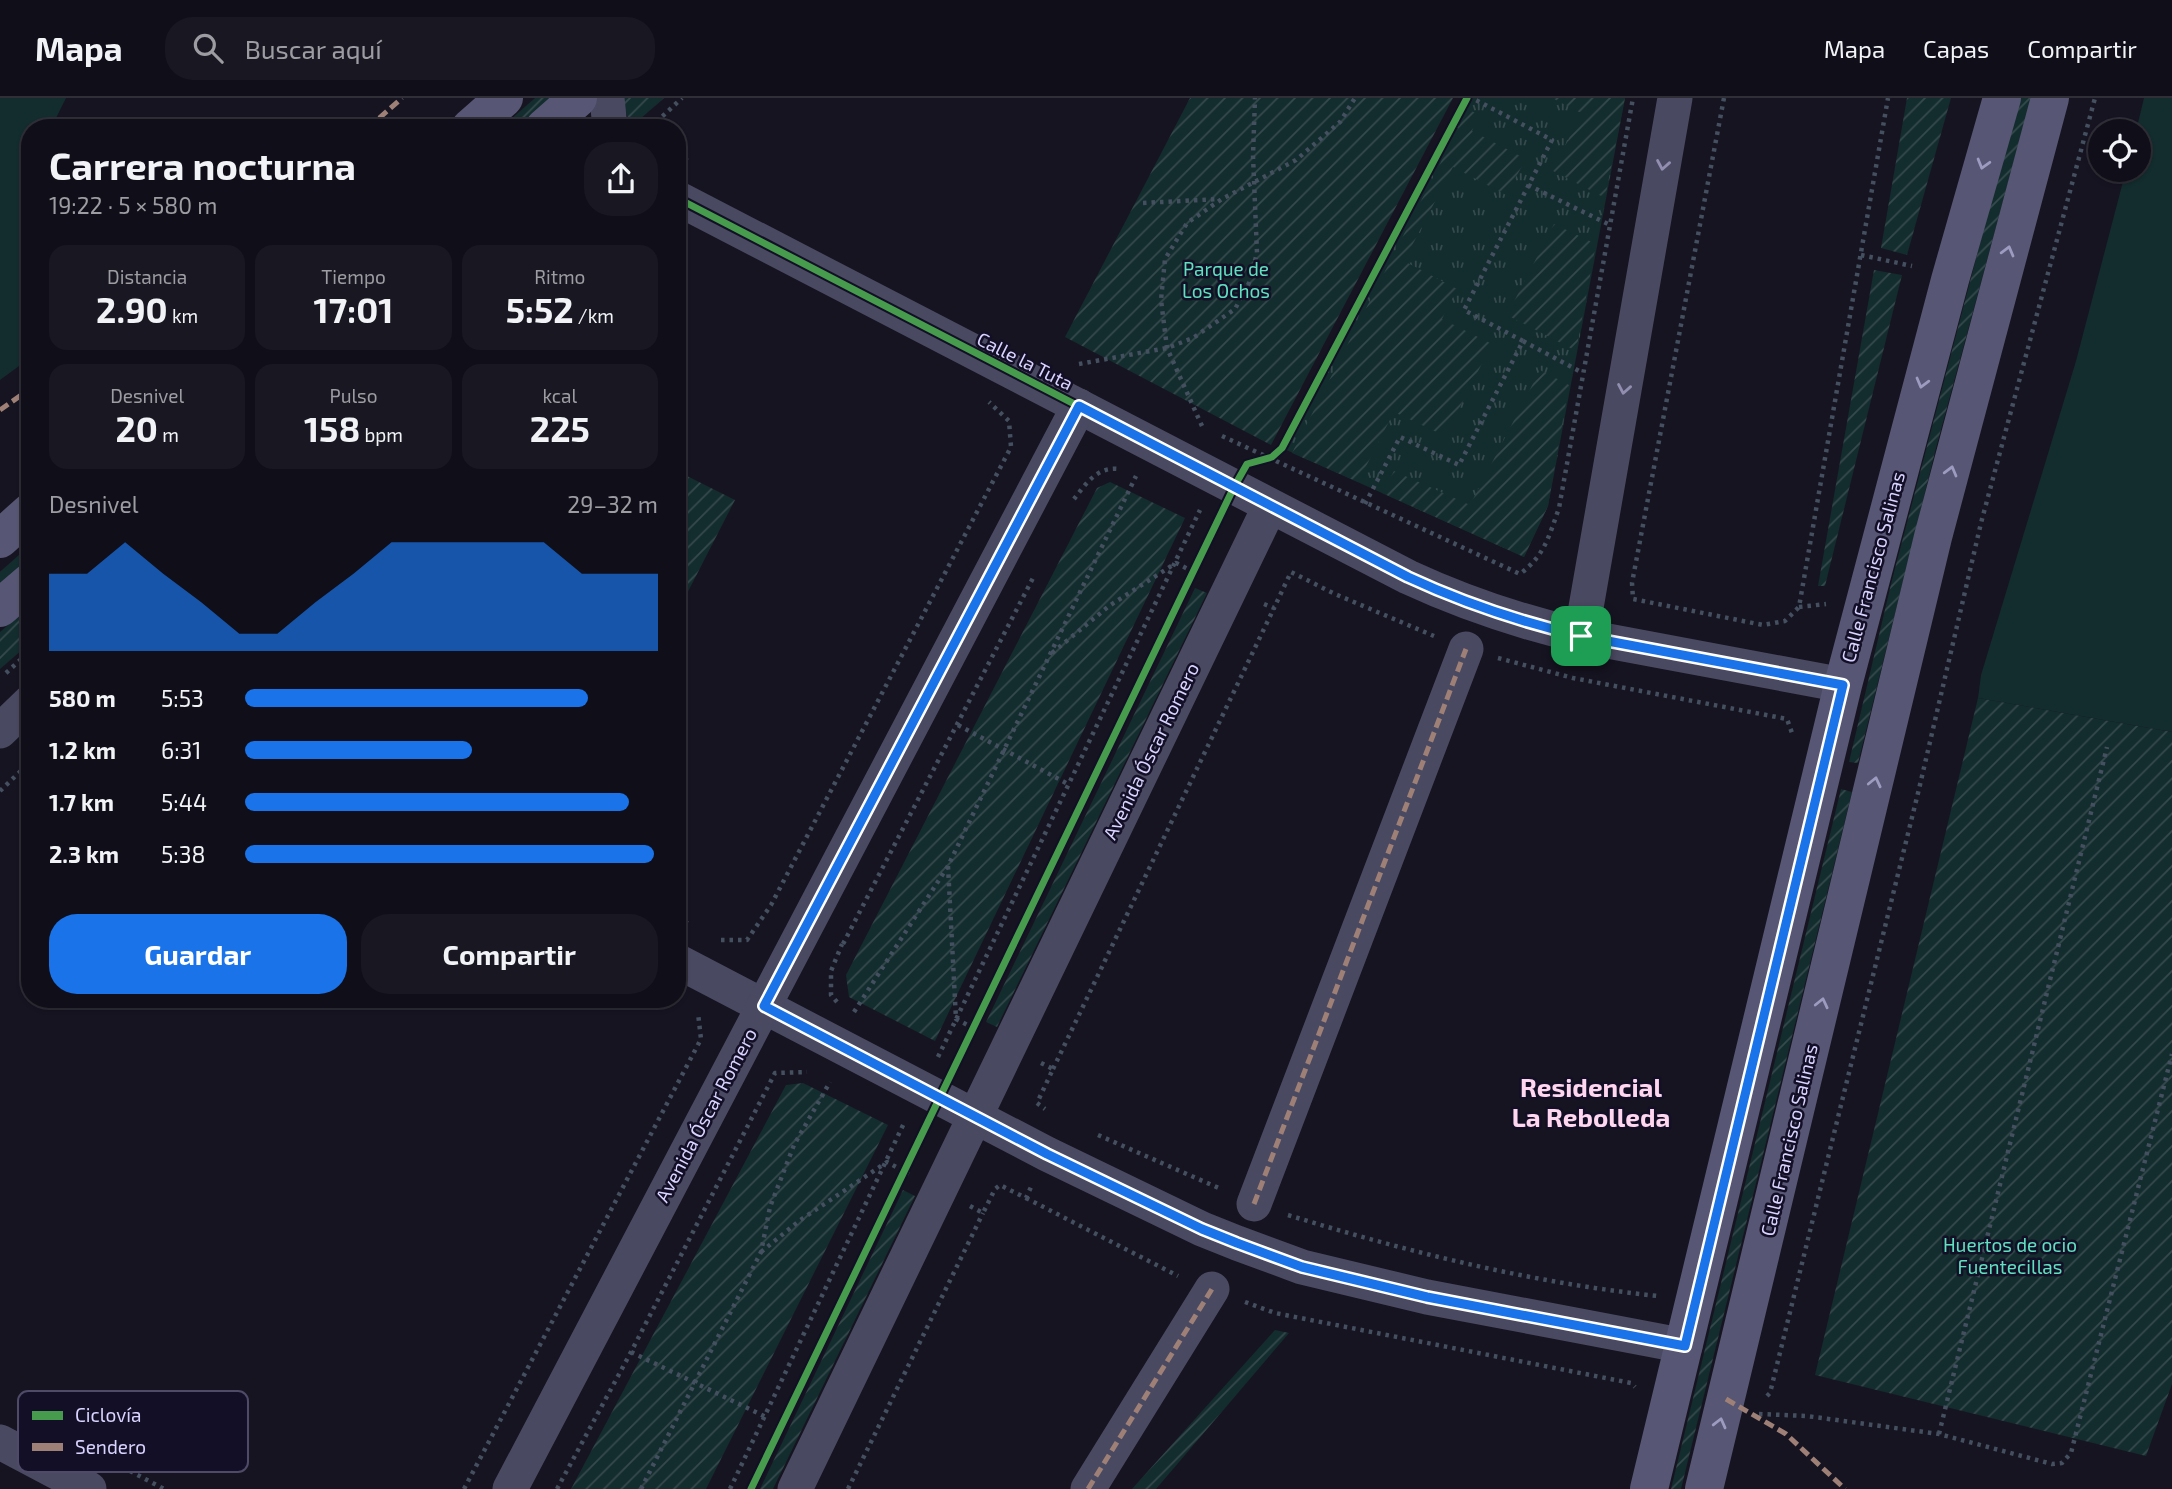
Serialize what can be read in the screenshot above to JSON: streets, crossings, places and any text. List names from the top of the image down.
{
  "streets": {
    "main road": ["Calle Francisco Salinas"],
    "street": ["Calle la Tuta", "Avenida Óscar Romero"]
  },
  "crossings": [
    ["Calle la Tuta", "Calle Francisco Salinas"],
    ["Calle la Tuta", "Avenida Óscar Romero"]
  ],
  "districts": ["Residencial La Rebolleda"],
  "parks": ["Parque de Los Ochos", "Huertos de ocio Fuentecillas"],
  "legend": ["Ciclovía", "Sendero"],
  "page": {
    "header": "Mapa",
    "search": "Buscar aquí",
    "nav": ["Mapa", "Capas", "Compartir"],
    "heading": ["Carrera nocturna", "19:22 · 5 × 580 m"],
    "stats": [
      ["Distancia", "2.90 km"],
      ["Tiempo", "17:01"],
      ["Ritmo", "5:52 /km"],
      ["Desnivel", "20 m"],
      ["Pulso", "158 bpm"],
      ["kcal", "225"]
    ],
    "chart": ["Desnivel", "29–32 m"],
    "list": [
      {
        "name": "580 m",
        "note": "5:53"
      },
      {
        "name": "1.2 km",
        "note": "6:31"
      },
      {
        "name": "1.7 km",
        "note": "5:44"
      },
      {
        "name": "2.3 km",
        "note": "5:38"
      }
    ],
    "buttons": ["Guardar", "Compartir"]
  }
}
